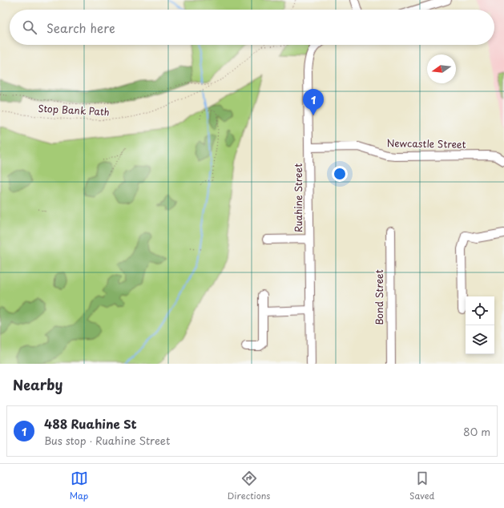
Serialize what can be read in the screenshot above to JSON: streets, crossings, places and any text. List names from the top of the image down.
{
  "streets": {
    "street": ["Newcastle Street", "Ruahine Street", "Bond Street"],
    "path": ["Stop Bank Path"]
  },
  "crossings": [
    ["Newcastle Street", "Ruahine Street"]
  ],
  "north": "left",
  "page": {
    "search": "Search here",
    "pins": "1",
    "heading": "Nearby",
    "list": [
      {
        "mark": "1",
        "name": "488 Ruahine St",
        "note": "Bus stop · Ruahine Street",
        "value": "80 m"
      }
    ],
    "nav": ["Map", "Directions", "Saved"]
  }
}
